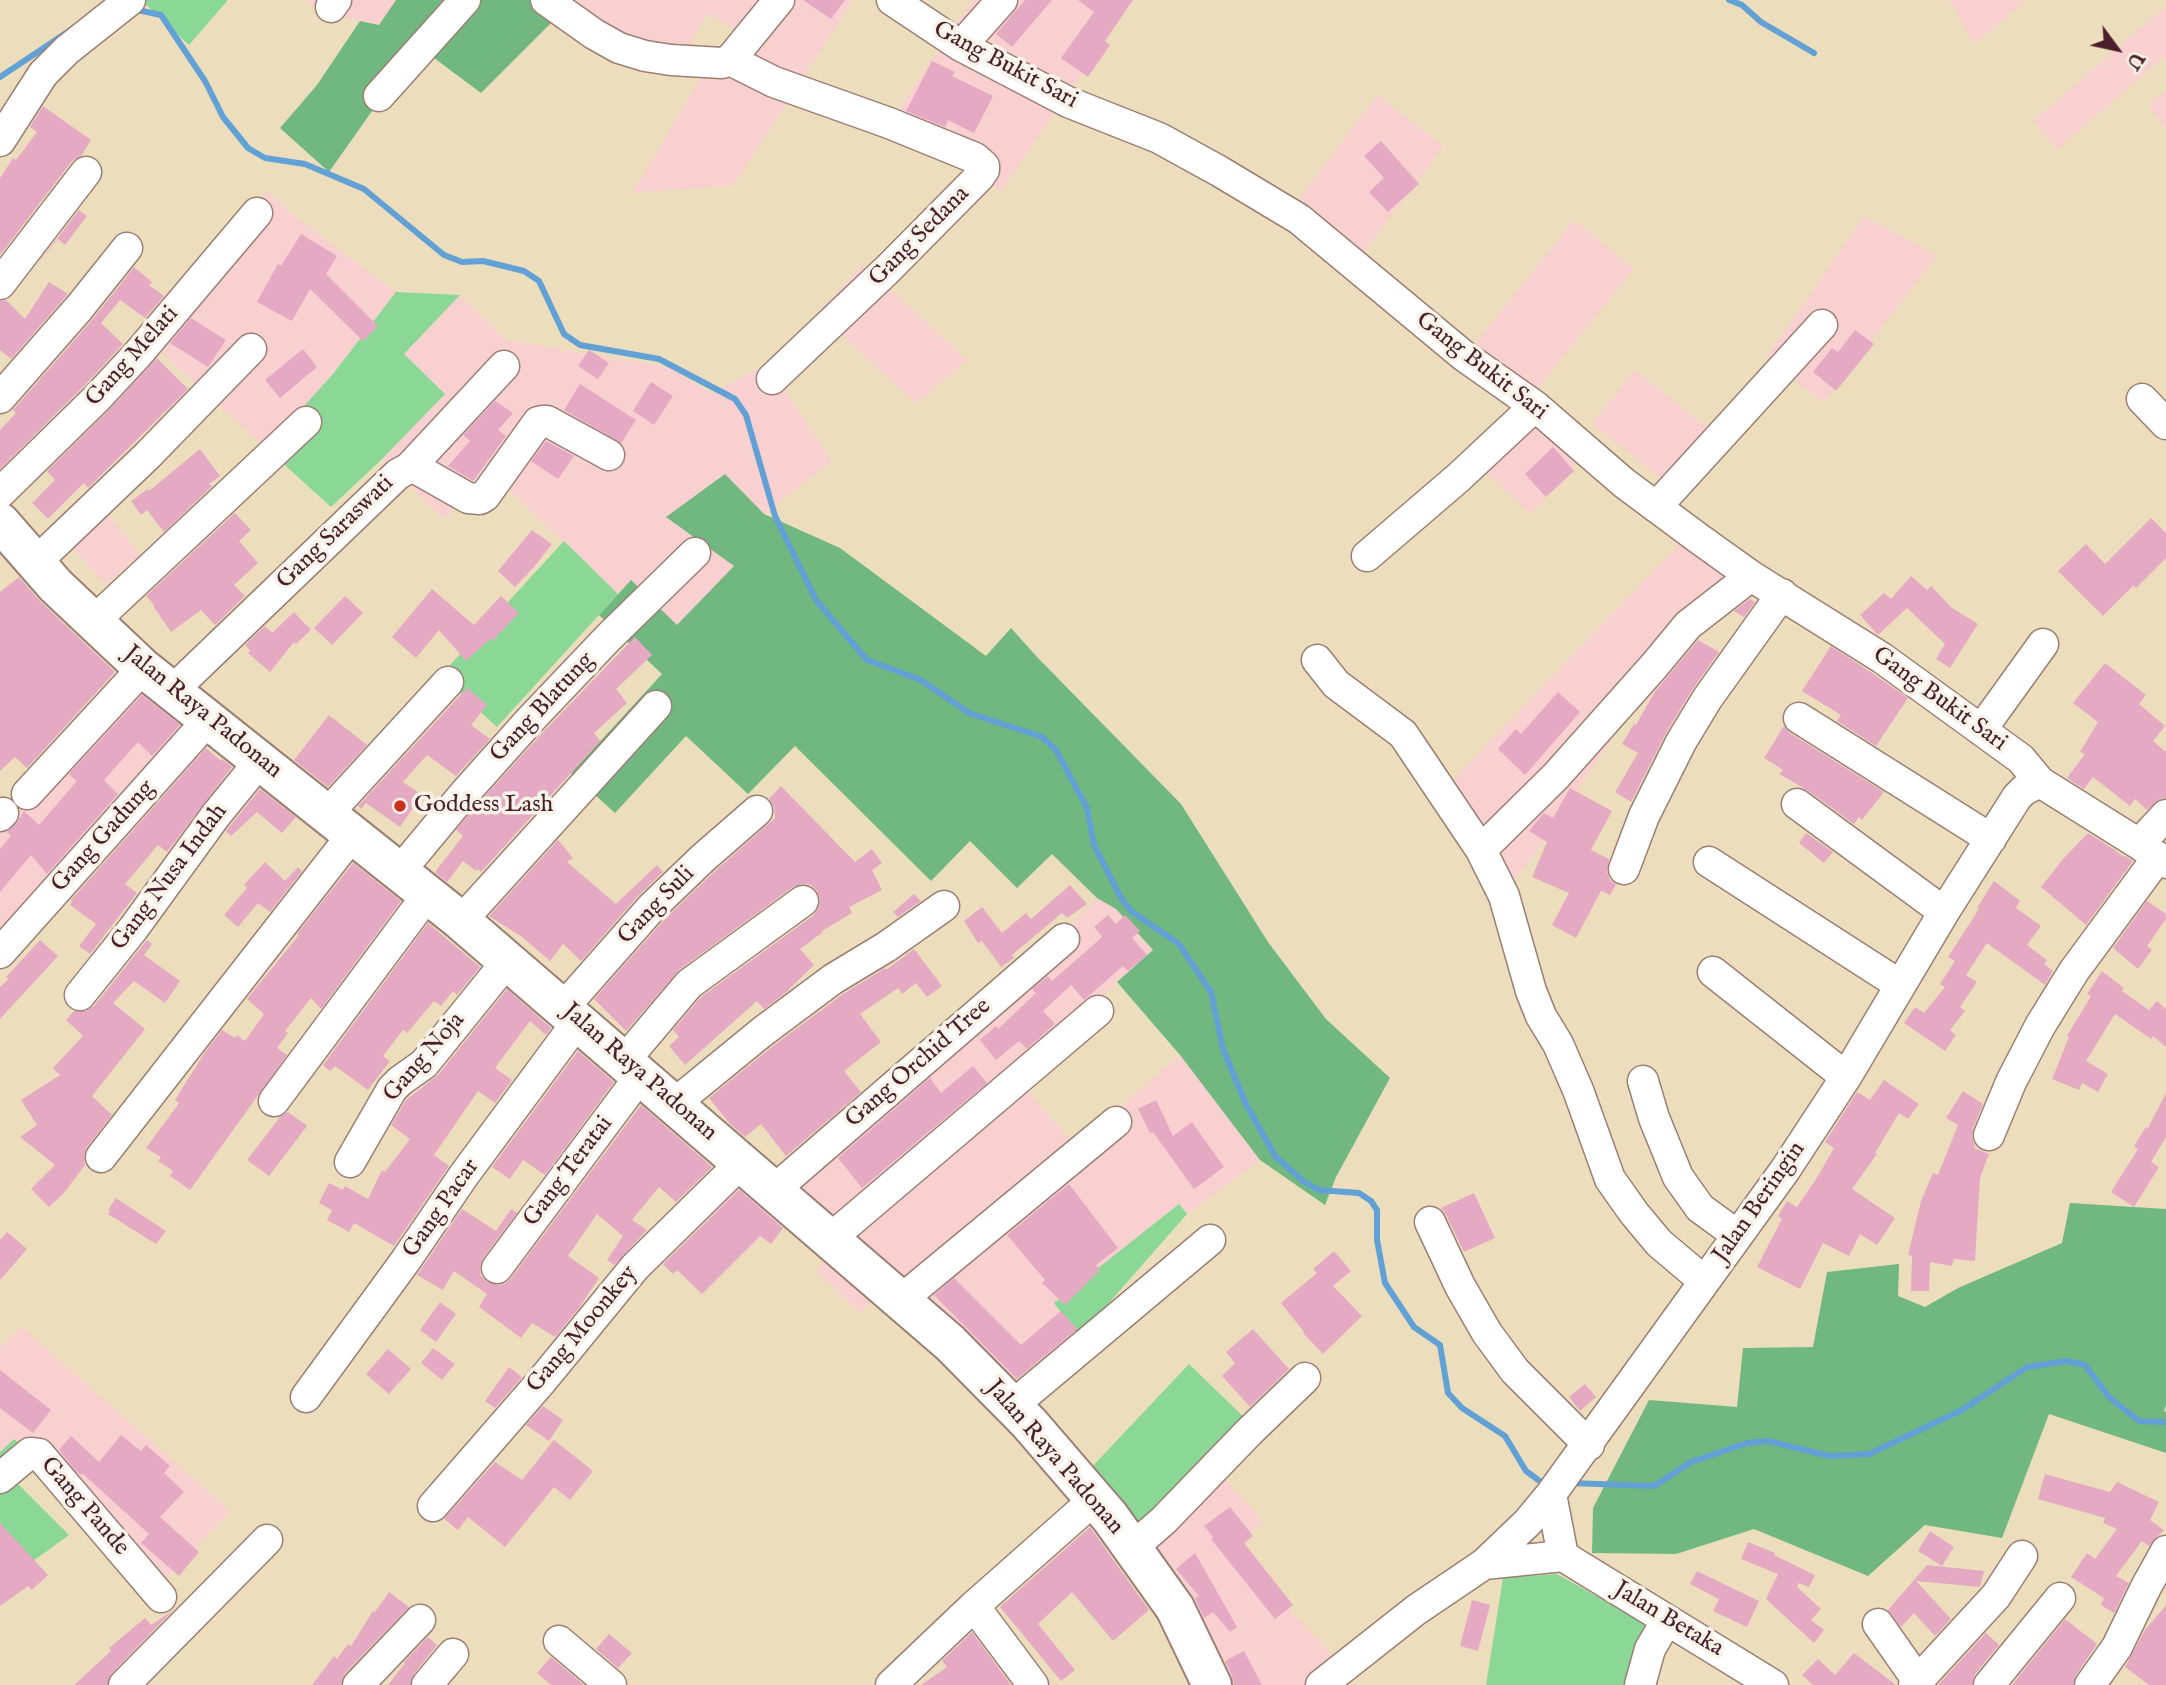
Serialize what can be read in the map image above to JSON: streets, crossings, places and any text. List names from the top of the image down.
{
  "streets": {
    "main road": ["Jalan Raya Padonan"],
    "street": [
      "Gang Bukit Sari",
      "Gang Sedana",
      "Gang Melati",
      "Gang Saraswati",
      "Gang Blatung",
      "Gang Gadung",
      "Gang Nusa Indah",
      "Gang Suli",
      "Gang Noja",
      "Gang Orchid Tree",
      "Gang Teratai",
      "Jalan Beringin",
      "Gang Pacar",
      "Gang Moonkey",
      "Gang Pande",
      "Jalan Betaka"
    ]
  },
  "crossings": [
    ["Gang Bukit Sari", "Jalan Beringin"],
    ["Gang Saraswati", "Jalan Raya Padonan"],
    ["Gang Blatung", "Jalan Raya Padonan"],
    ["Jalan Raya Padonan", "Gang Gadung"],
    ["Jalan Raya Padonan", "Gang Nusa Indah"],
    ["Jalan Raya Padonan", "Gang Suli"],
    ["Jalan Raya Padonan", "Gang Noja"],
    ["Jalan Raya Padonan", "Gang Orchid Tree"],
    ["Jalan Raya Padonan", "Gang Teratai"],
    ["Jalan Raya Padonan", "Gang Pacar"],
    ["Jalan Raya Padonan", "Gang Moonkey"],
    ["Gang Suli", "Gang Pacar"]
  ],
  "places": ["Goddess Lash"],
  "north": "bottom right"
}
